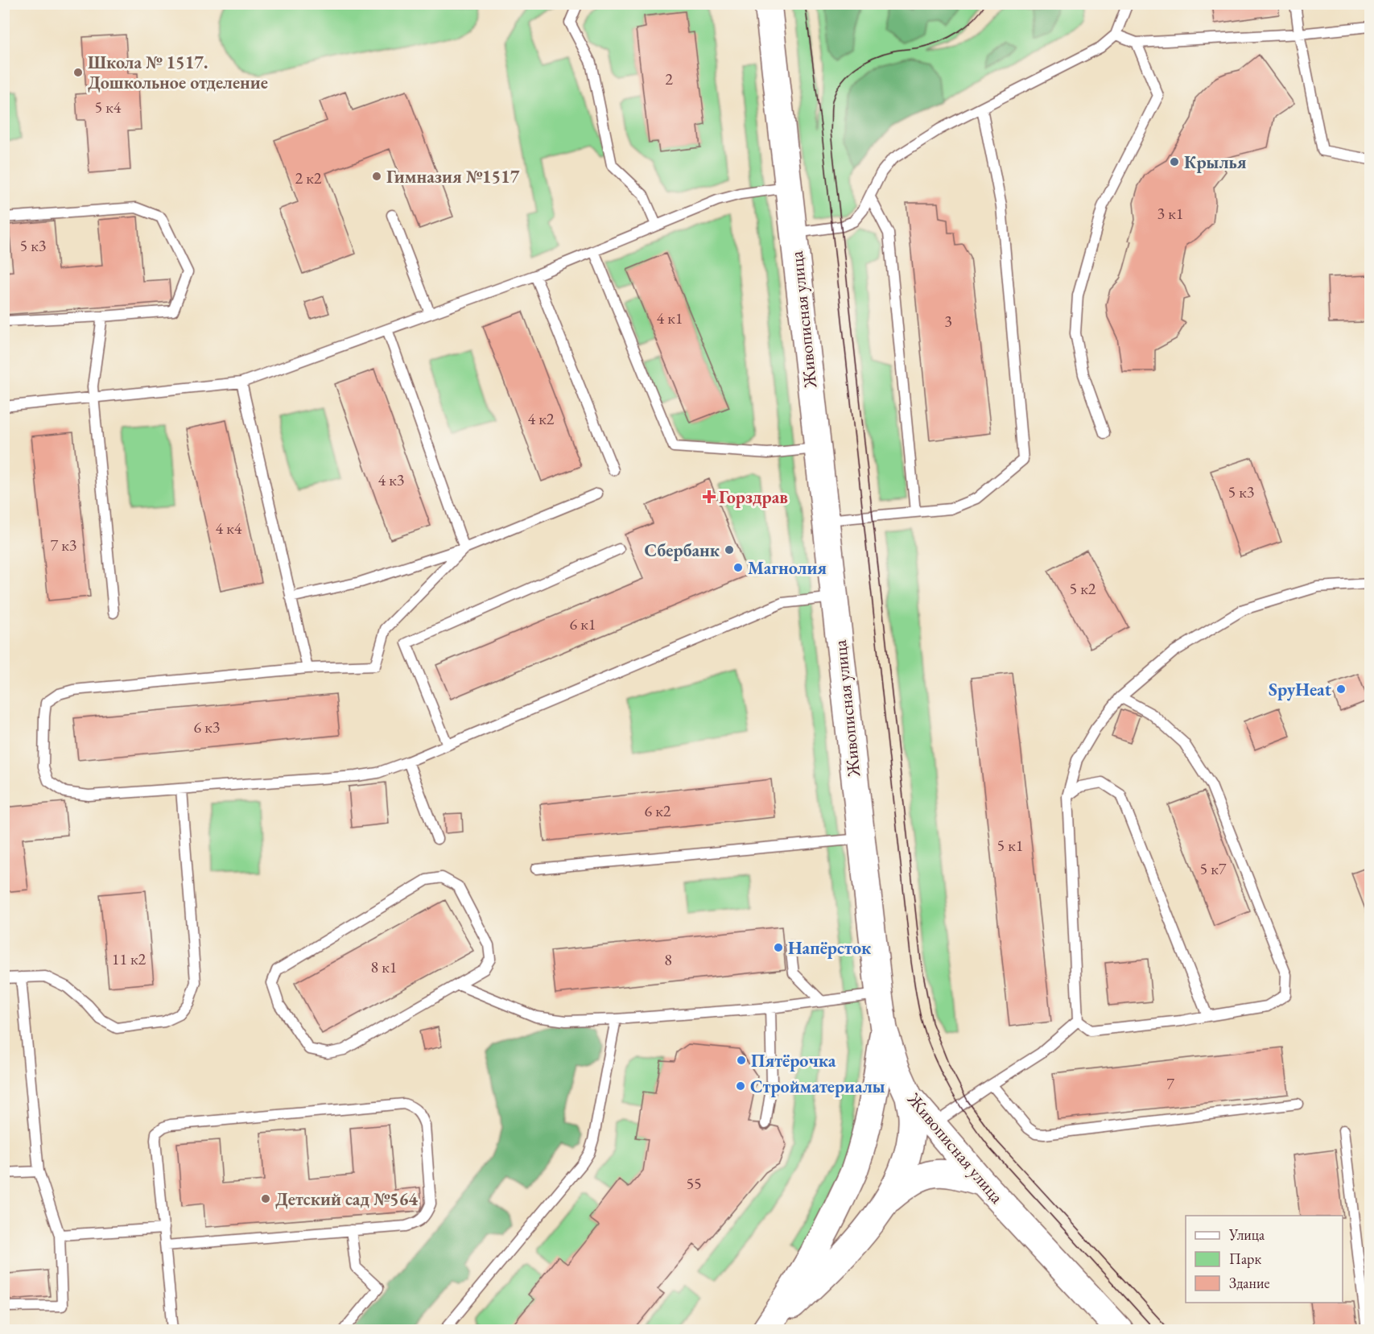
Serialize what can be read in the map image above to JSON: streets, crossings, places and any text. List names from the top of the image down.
{
  "streets": {
    "street": ["Живописная улица"]
  },
  "places": {
    "other": [
      "Школа № 1517. Дошкольное отделение",
      "Крылья",
      "Гимназия №1517",
      "Сбербанк",
      "Магнолия",
      "SpyHeat",
      "Напёрсток",
      "Пятёрочка",
      "Стройматериалы",
      "Детский сад №564"
    ],
    "health": ["Горздрав"]
  },
  "house_numbers": [
    "2",
    "5 к4",
    "2 к2",
    "3 к1",
    "5 к3",
    "4 к1",
    "3",
    "4 к2",
    "4 к3",
    "5 к3",
    "4 к4",
    "7 к3",
    "5 к2",
    "6 к1",
    "6 к3",
    "6 к2",
    "5 к1",
    "5 к7",
    "11 к2",
    "8",
    "8 к1",
    "7",
    "55"
  ],
  "legend": ["Улица", "Парк", "Здание"]
}
